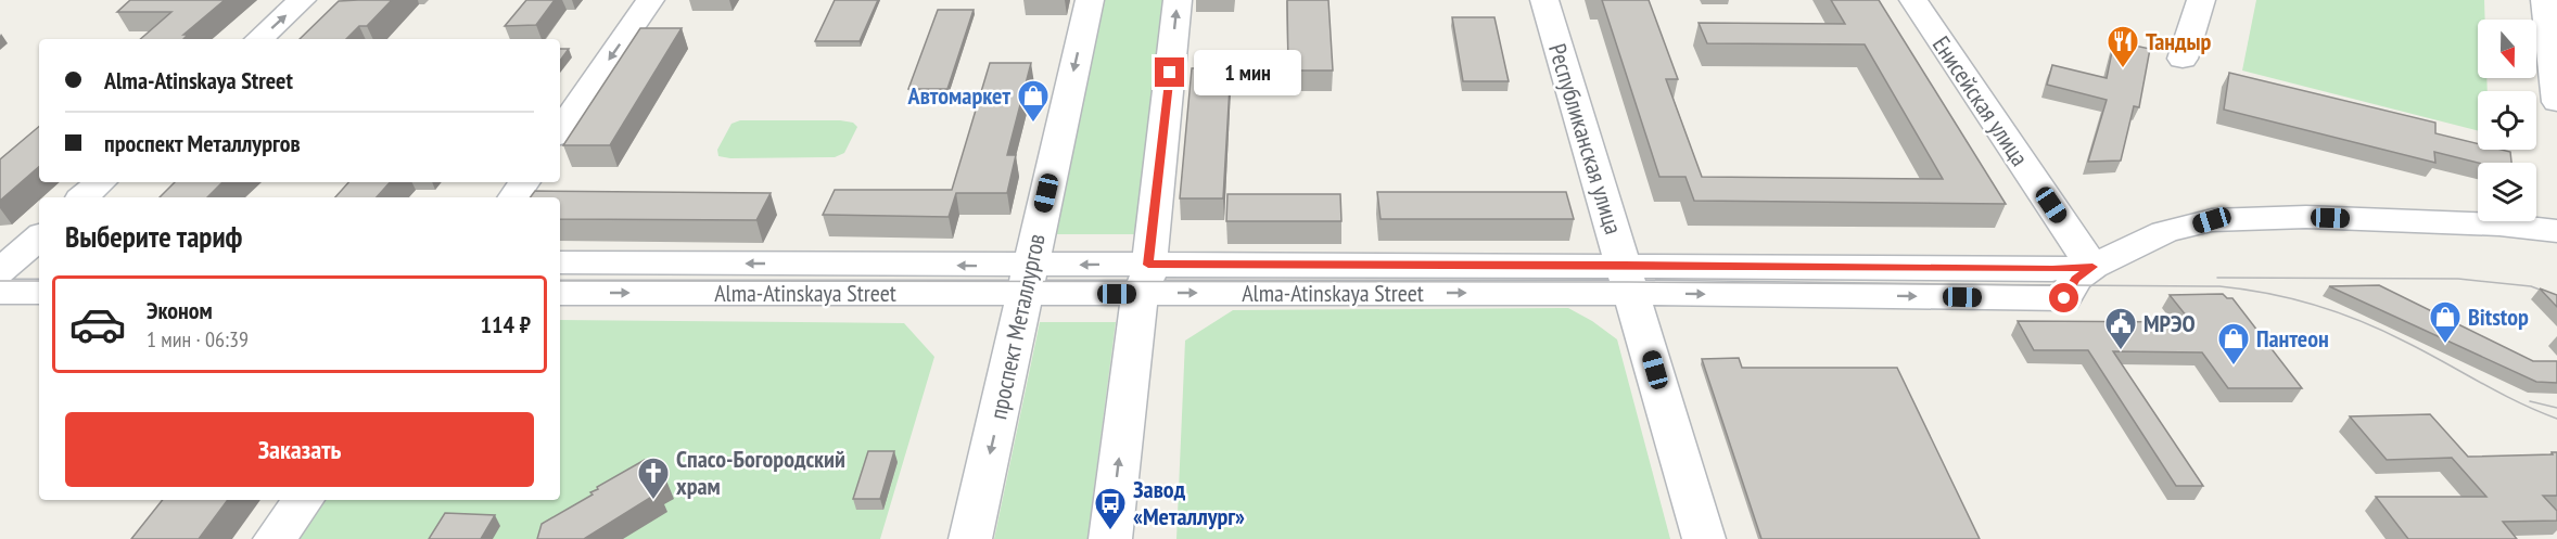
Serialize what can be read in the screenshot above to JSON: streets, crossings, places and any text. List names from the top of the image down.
{
  "streets": {
    "street": [
      "Енисейская улица",
      "Республиканская улица",
      "Alma-Atinskaya Street",
      "проспект Металлургов"
    ]
  },
  "crossings": [
    ["Енисейская улица", "Alma-Atinskaya Street"],
    ["Республиканская улица", "Alma-Atinskaya Street"],
    ["Alma-Atinskaya Street", "проспект Металлургов"]
  ],
  "places": {
    "restaurant": ["Тандыр"],
    "shop": ["Автомаркет", "Bitstop", "Пантеон"],
    "public building": ["МРЭО"],
    "church": ["Спасо-Богородский храм"],
    "bus stop": ["Завод «Металлург»"]
  },
  "north": "bottom",
  "page": {
    "banner": ["Alma-Atinskaya Street", "проспект Металлургов"],
    "bubble": "1 мин",
    "heading": "Выберите тариф",
    "list": [
      {
        "name": "Эконом",
        "note": "1 мин · 06:39",
        "value": "114 ₽"
      }
    ],
    "buttons": "Заказать"
  }
}
